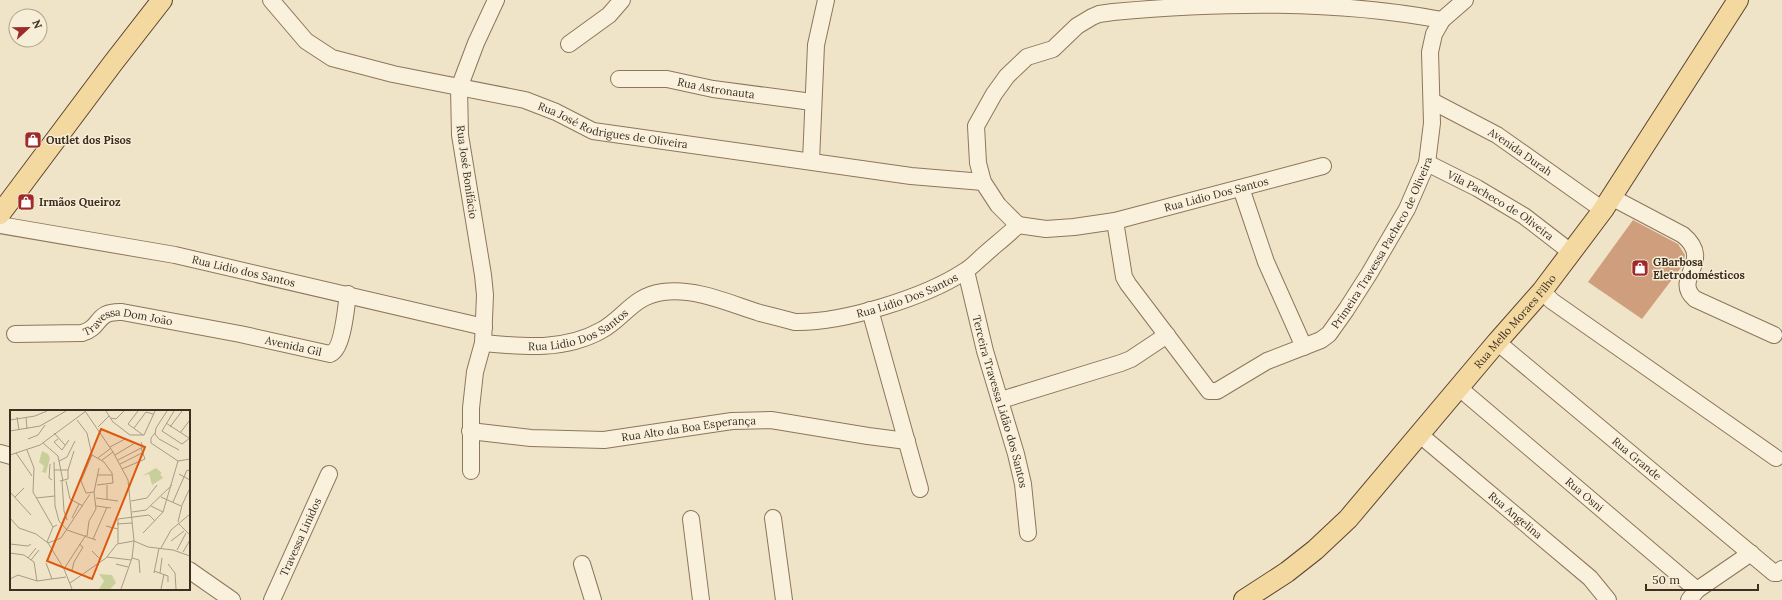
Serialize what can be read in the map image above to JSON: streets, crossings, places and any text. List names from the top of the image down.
{
  "streets": {
    "main road": ["Rua Mello Moraes Filho"],
    "street": [
      "Rua Astronauta",
      "Rua José Rodrigues de Oliveira",
      "Avenida Durah",
      "Rua José Bonifácio",
      "Rua Lidio Dos Santos",
      "Vila Pacheco de Oliveira",
      "Primeira Travessa Pacheco de Oliveira",
      "Rua Lidio dos Santos",
      "Travessa Dom João",
      "Avenida Gil",
      "Terceira Travessa Lidão dos Santos",
      "Rua Alto da Boa Esperança",
      "Rua Grande",
      "Rua Osni",
      "Rua Angelina",
      "Travessa Linidos"
    ]
  },
  "crossings": [
    ["Rua José Rodrigues de Oliveira", "Rua José Bonifácio"],
    ["Avenida Durah", "Primeira Travessa Pacheco de Oliveira"],
    ["Avenida Durah", "Rua Mello Moraes Filho"],
    ["Rua José Bonifácio", "Rua Lidio dos Santos"],
    ["Rua Lidio Dos Santos", "Terceira Travessa Lidão dos Santos"],
    ["Vila Pacheco de Oliveira", "Primeira Travessa Pacheco de Oliveira"],
    ["Vila Pacheco de Oliveira", "Rua Mello Moraes Filho"],
    ["Rua Lidio dos Santos", "Avenida Gil"],
    ["Rua Mello Moraes Filho", "Rua Grande"],
    ["Rua Mello Moraes Filho", "Rua Osni"],
    ["Rua Mello Moraes Filho", "Rua Angelina"],
    ["Travessa Dom João", "Avenida Gil"]
  ],
  "places": {
    "shop": ["Outlet dos Pisos", "Irmãos Queiroz", "GBarbosa Eletrodomésticos"]
  },
  "scale_bar": "50 m",
  "north": "right"
}
